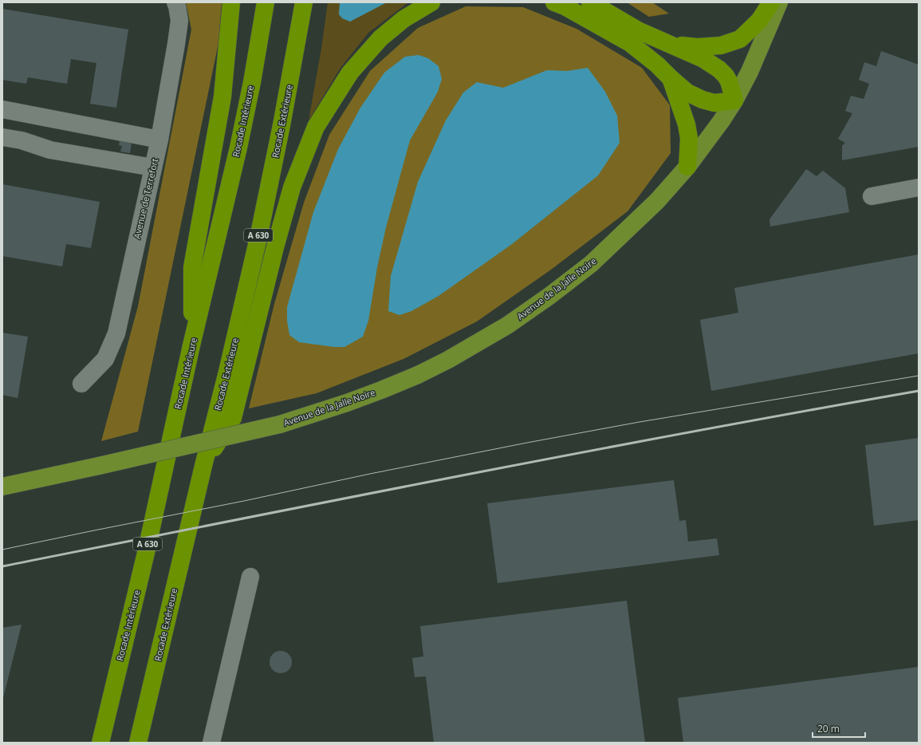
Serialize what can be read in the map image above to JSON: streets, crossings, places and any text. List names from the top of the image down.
{
  "streets": {
    "highway": ["Rocade Intérieure", "Rocade Extérieure", "A 630"],
    "main road": ["Avenue de la Jalle Noire"],
    "street": ["Avenue de Terrefort"]
  },
  "scale_bar": "20 m"
}
